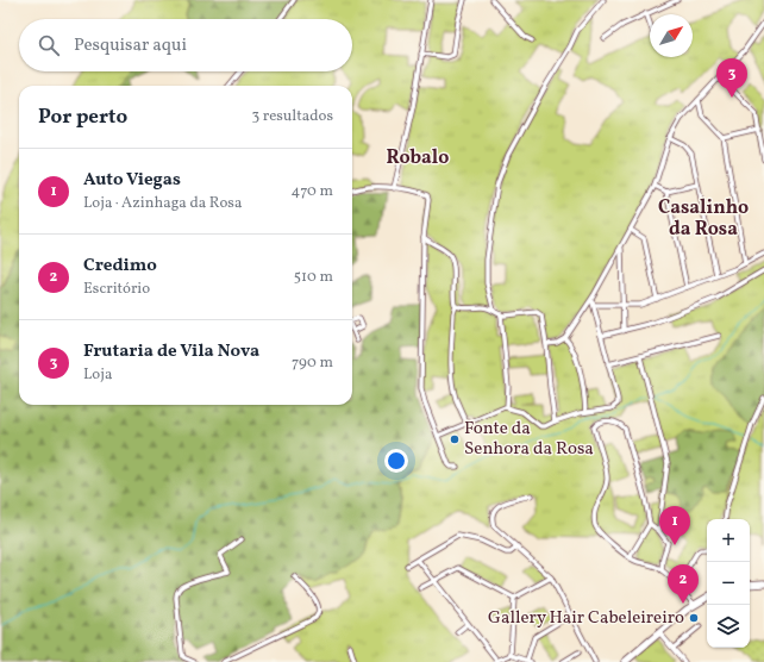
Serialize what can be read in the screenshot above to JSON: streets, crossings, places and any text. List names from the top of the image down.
{
  "districts": ["Robalo", "Casalinho da Rosa"],
  "places": ["Fonte da Senhora da Rosa", "Gallery Hair Cabeleireiro"],
  "north": "top right",
  "page": {
    "search": "Pesquisar aqui",
    "pins": ["3", "1", "2"],
    "heading": ["Por perto", "3 resultados"],
    "list": [
      {
        "mark": "1",
        "name": "Auto Viegas",
        "note": "Loja · Azinhaga da Rosa",
        "value": "470 m"
      },
      {
        "mark": "2",
        "name": "Credimo",
        "note": "Escritório",
        "value": "510 m"
      },
      {
        "mark": "3",
        "name": "Frutaria de Vila Nova",
        "note": "Loja",
        "value": "790 m"
      }
    ],
    "map_buttons": ["+", "−"]
  }
}
